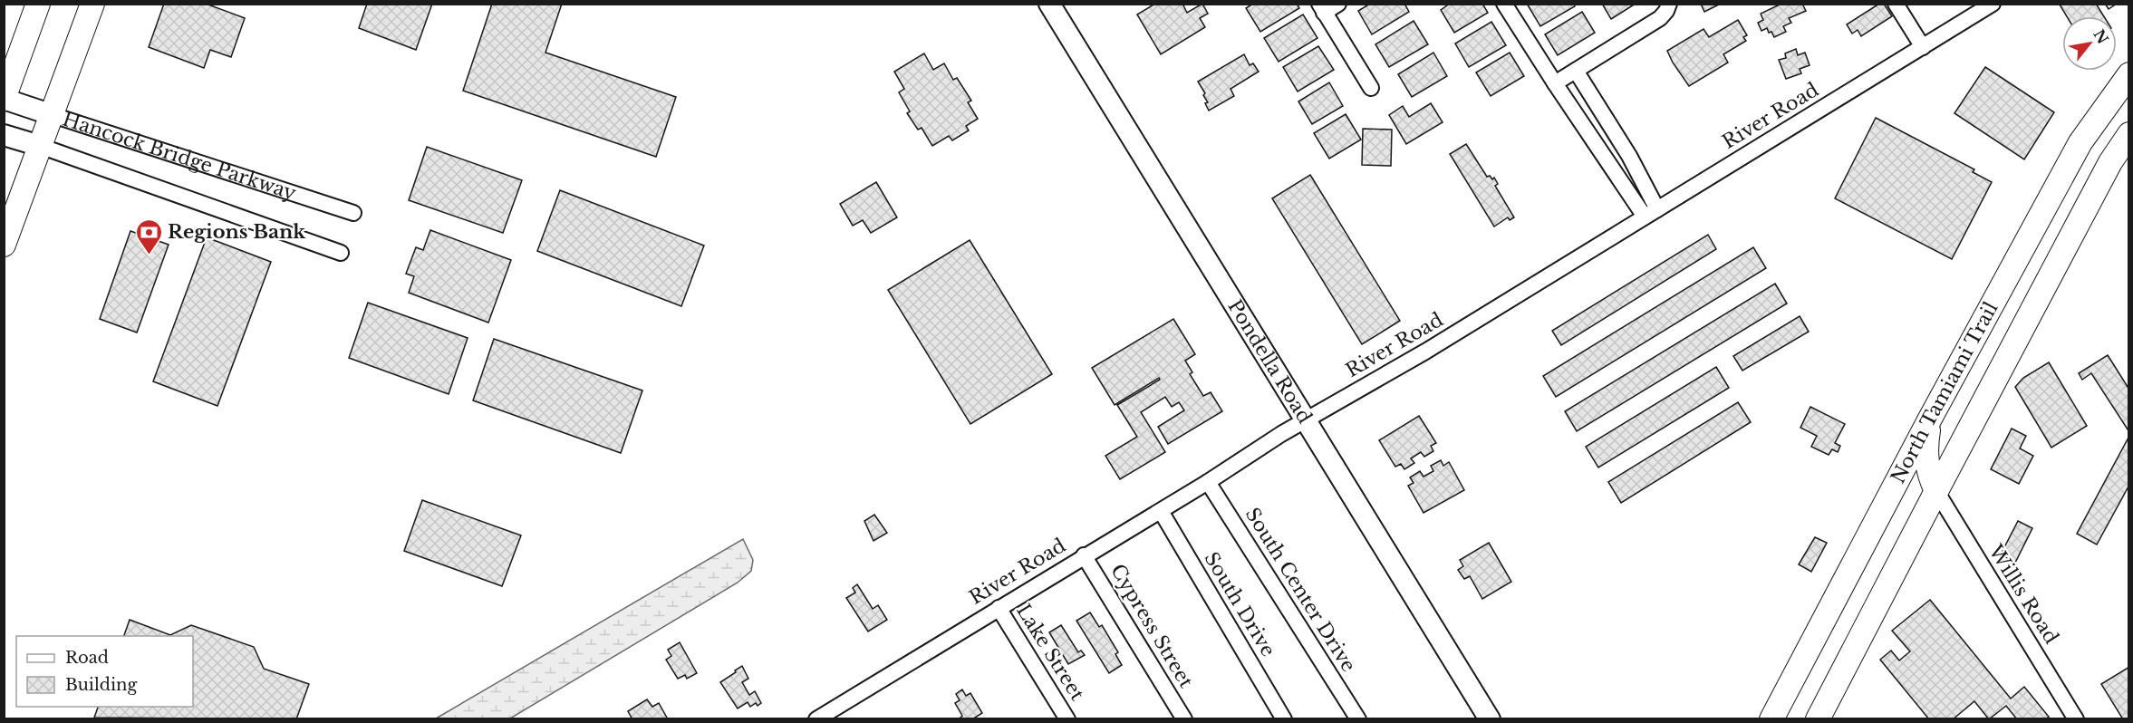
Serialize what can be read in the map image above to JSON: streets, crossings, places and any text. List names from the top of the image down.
{
  "streets": {
    "main road": ["Hancock Bridge Parkway", "Pondella Road", "North Tamiami Trail"],
    "street": [
      "River Road",
      "South Center Drive",
      "Willis Road",
      "South Drive",
      "Cypress Street",
      "Lake Street"
    ]
  },
  "crossings": [
    ["River Road", "Pondella Road"],
    ["River Road", "South Center Drive"],
    ["River Road", "South Drive"],
    ["River Road", "Cypress Street"],
    ["River Road", "Lake Street"],
    ["North Tamiami Trail", "Willis Road"]
  ],
  "places": {
    "bank": ["Regions Bank"]
  },
  "legend": ["Road", "Building"],
  "north": "top right"
}
